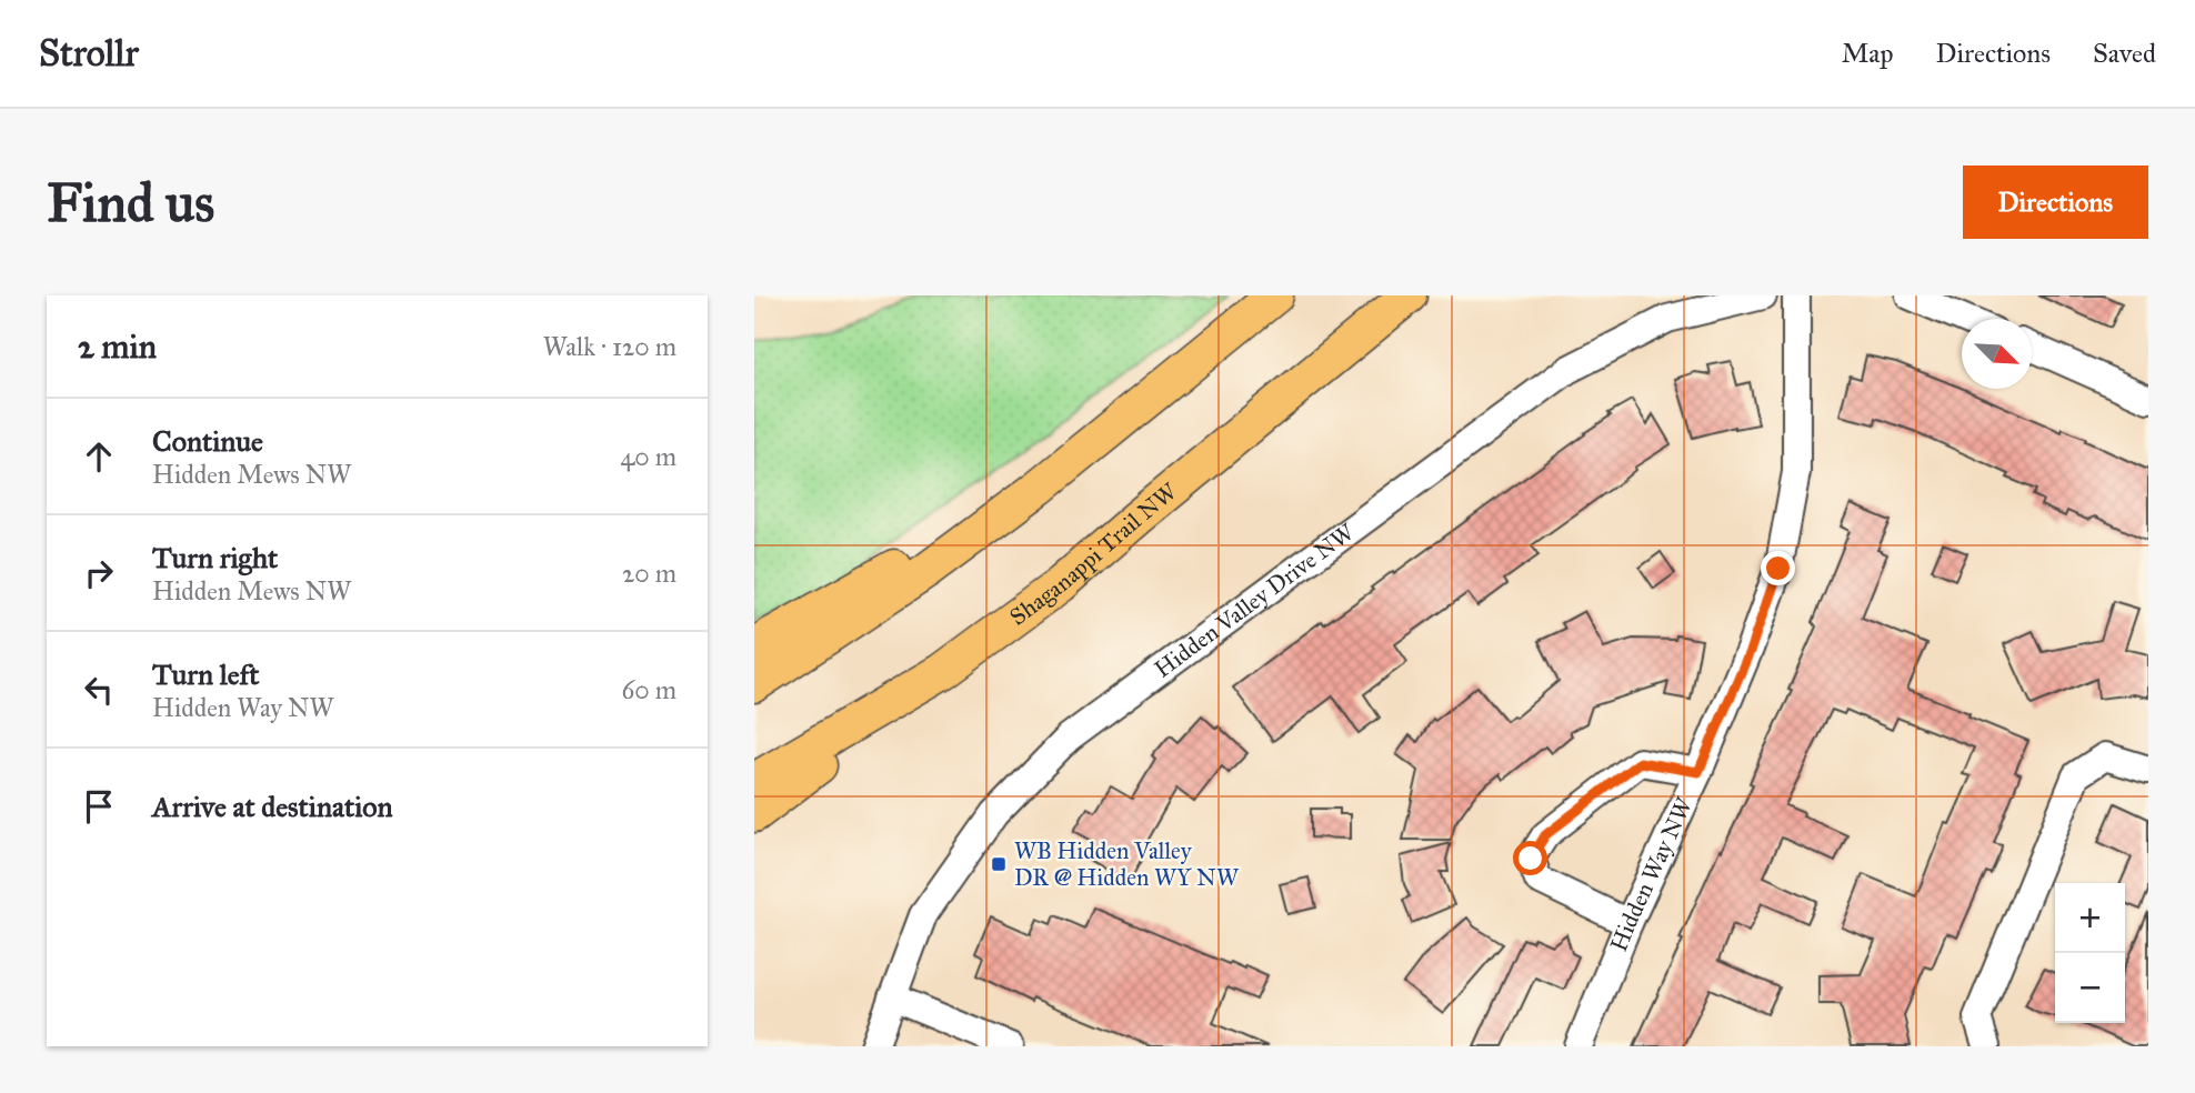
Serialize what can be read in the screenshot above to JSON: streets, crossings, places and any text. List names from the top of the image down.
{
  "streets": {
    "main road": ["Shaganappi Trail NW"],
    "street": ["Hidden Valley Drive NW", "Hidden Way NW"]
  },
  "places": {
    "transit": ["WB Hidden Valley DR @ Hidden WY NW"]
  },
  "north": "bottom right",
  "page": {
    "header": "Strollr",
    "nav": ["Map", "Directions", "Saved"],
    "buttons": "Directions",
    "title": "Find us",
    "heading": ["2 min", "Walk · 120 m"],
    "list": [
      ["Continue", "Hidden Mews NW", "40 m"],
      ["Turn right", "Hidden Mews NW", "20 m"],
      ["Turn left", "Hidden Way NW", "60 m"],
      "Arrive at destination"
    ],
    "map_buttons": ["+", "−"]
  }
}
